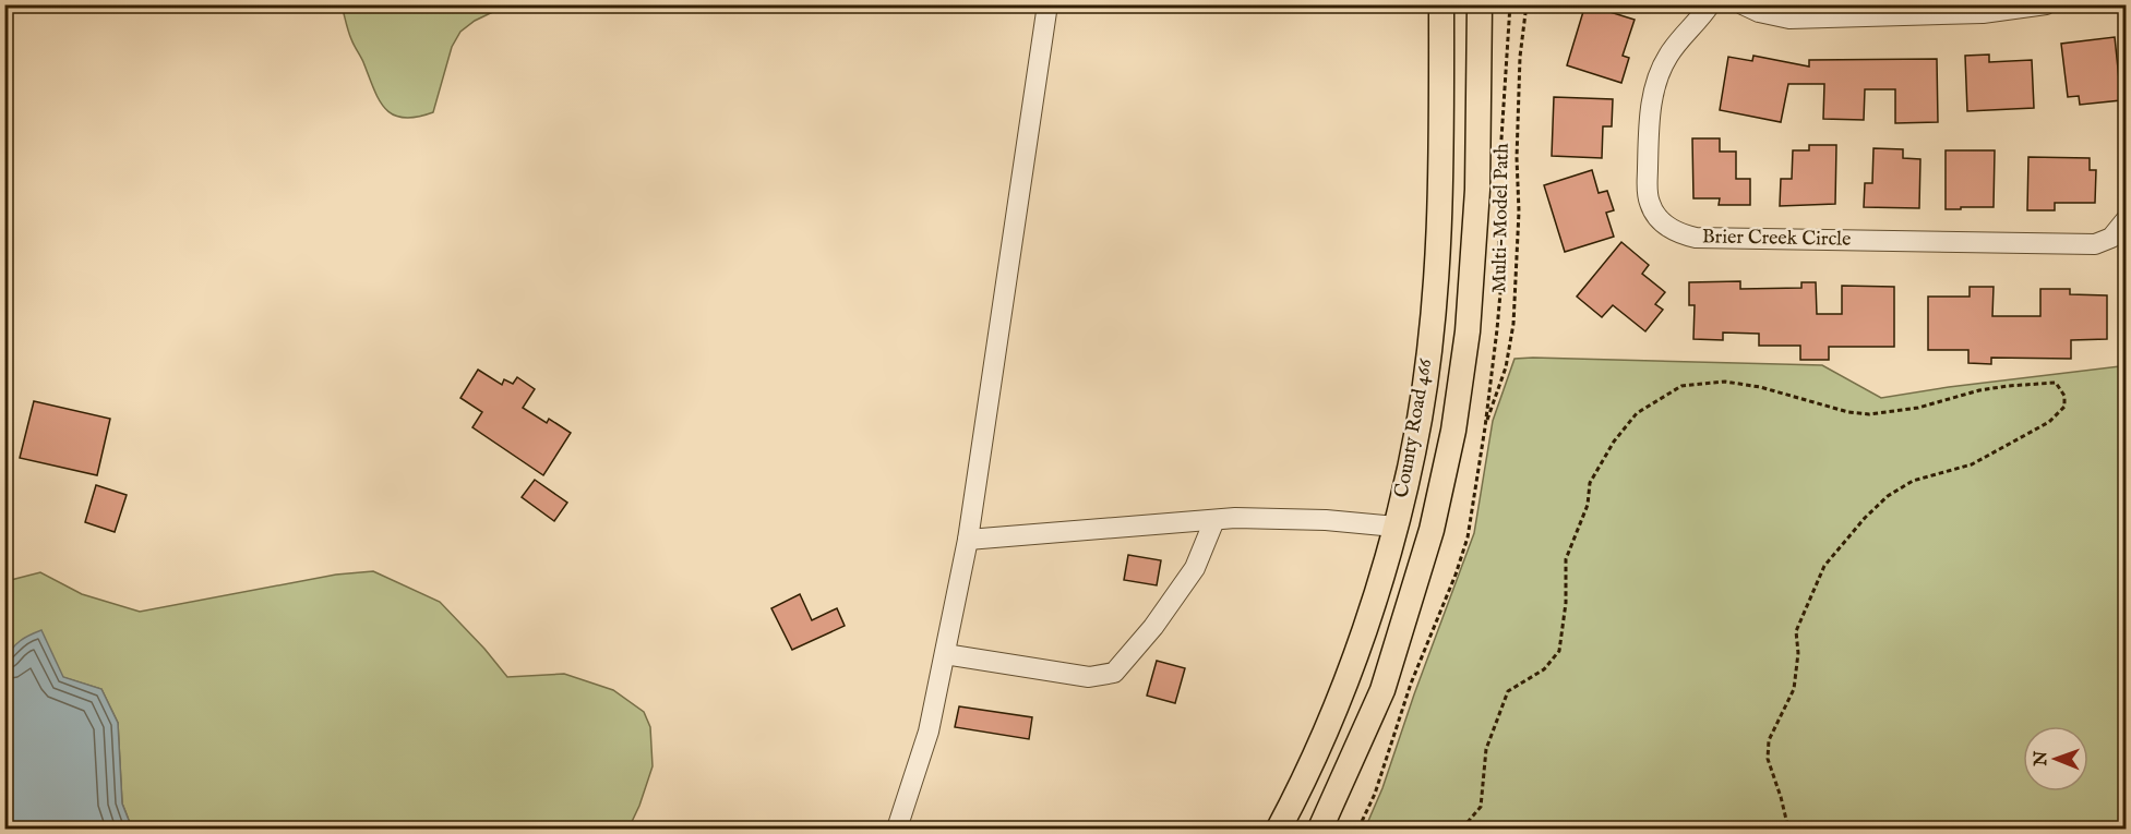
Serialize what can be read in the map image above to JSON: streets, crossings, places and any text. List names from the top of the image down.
{
  "streets": {
    "main road": ["County Road 466"],
    "street": ["Brier Creek Circle"],
    "path": ["Multi-Model Path"]
  },
  "north": "left"
}
